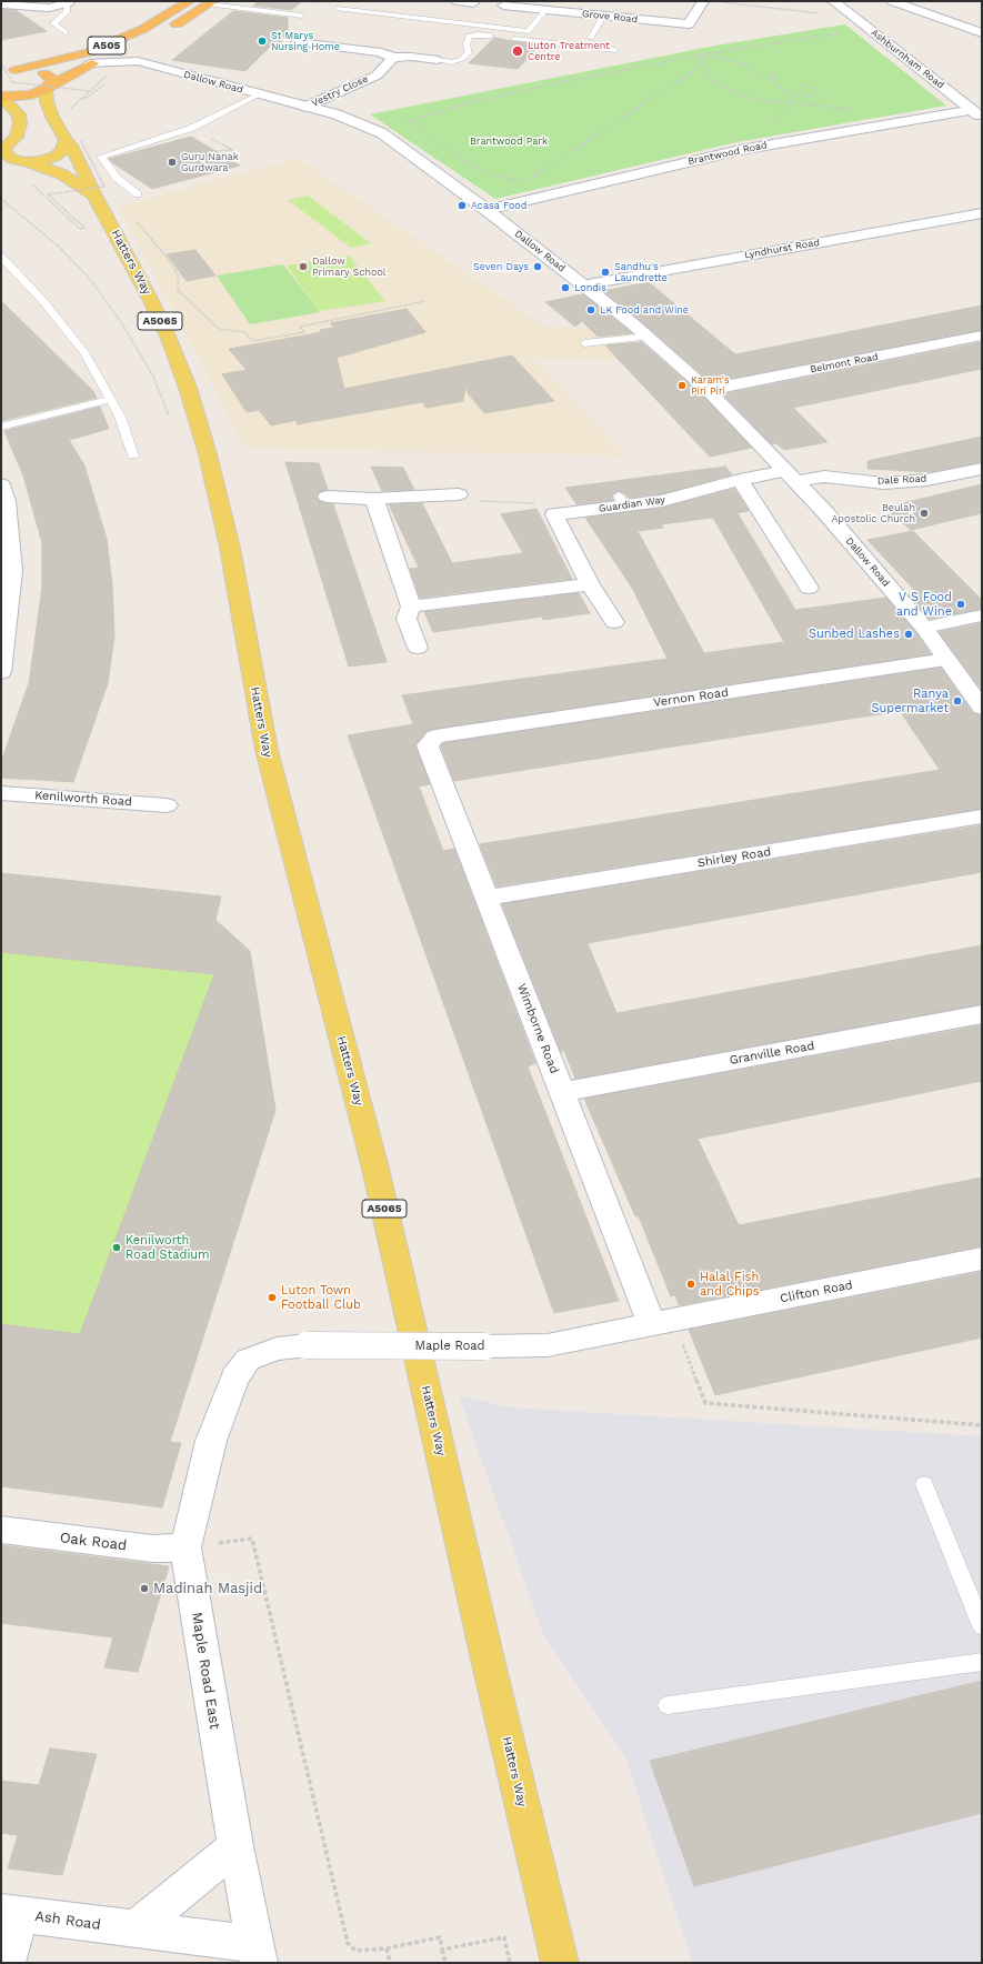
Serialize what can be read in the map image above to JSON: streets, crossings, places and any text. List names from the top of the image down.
{
  "streets": {
    "highway": ["A505"],
    "main road": ["Hatters Way", "A5065"],
    "street": [
      "Grove Road",
      "Ashburnham Road",
      "Dallow Road",
      "Vestry Close",
      "Brantwood Road",
      "Lyndhurst Road",
      "Belmont Road",
      "Dale Road",
      "Guardian Way",
      "Vernon Road",
      "Kenilworth Road",
      "Shirley Road",
      "Wimborne Road",
      "Granville Road",
      "Clifton Road",
      "Maple Road",
      "Oak Road",
      "Maple Road East",
      "Ash Road"
    ]
  },
  "crossings": [
    ["A505", "Dallow Road"],
    ["A505", "Hatters Way"],
    ["Ashburnham Road", "Brantwood Road"],
    ["Dallow Road", "Vestry Close"],
    ["Dallow Road", "Brantwood Road"],
    ["Dallow Road", "Lyndhurst Road"],
    ["Dallow Road", "Belmont Road"],
    ["Dallow Road", "Dale Road"],
    ["Dallow Road", "Guardian Way"],
    ["Dallow Road", "Vernon Road"],
    ["Dale Road", "Guardian Way"],
    ["Vernon Road", "Wimborne Road"],
    ["Shirley Road", "Wimborne Road"],
    ["Wimborne Road", "Granville Road"],
    ["Wimborne Road", "Clifton Road"],
    ["Wimborne Road", "Maple Road"],
    ["Clifton Road", "Maple Road"],
    ["Maple Road", "Maple Road East"],
    ["Oak Road", "Maple Road East"],
    ["Maple Road East", "Ash Road"]
  ],
  "parks": ["Brantwood Park"],
  "places": [
    "St Marys Nursing Home",
    "Luton Treatment Centre",
    "Guru Nanak Gurdwara",
    "Acasa Food",
    "Dallow Primary School",
    "Seven Days",
    "Sandhu's Laundrette",
    "Londis",
    "LK Food and Wine",
    "Karam's Piri Piri",
    "Beulah Apostolic Church",
    "V S Food and Wine",
    "Sunbed Lashes",
    "Ranya Supermarket",
    "Kenilworth Road Stadium",
    "Halal Fish and Chips",
    "Luton Town Football Club",
    "Madinah Masjid"
  ]
}
